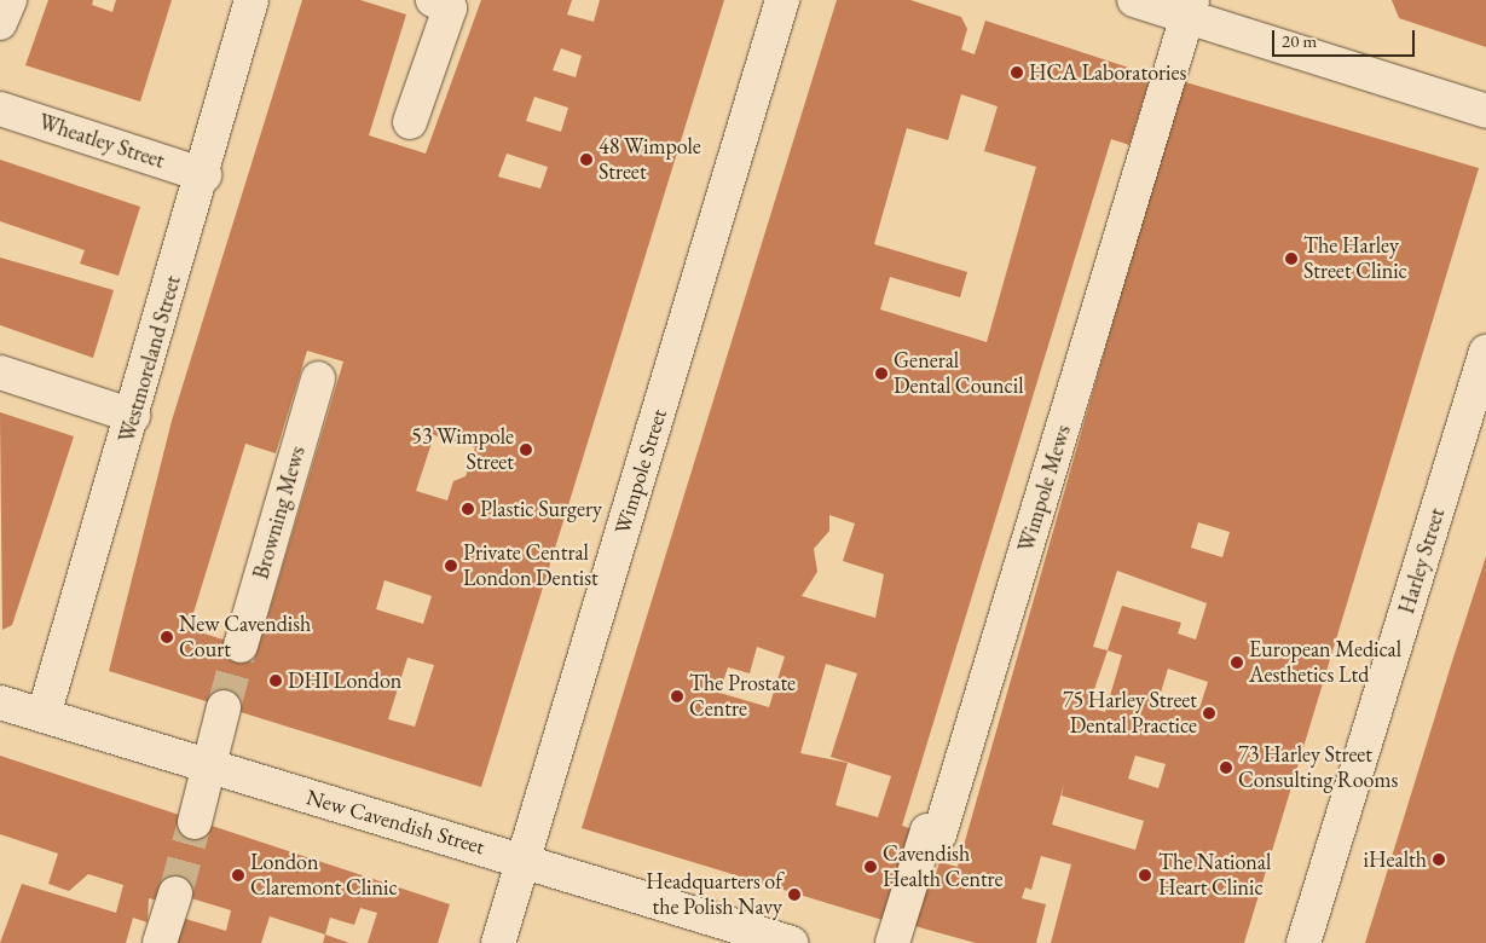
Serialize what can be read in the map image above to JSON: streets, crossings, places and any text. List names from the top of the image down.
{
  "streets": {
    "street": [
      "Wheatley Street",
      "Westmoreland Street",
      "Wimpole Street",
      "Wimpole Mews",
      "Browning Mews",
      "Harley Street",
      "New Cavendish Street"
    ]
  },
  "crossings": [
    ["Wheatley Street", "Westmoreland Street"],
    ["Westmoreland Street", "New Cavendish Street"],
    ["Wimpole Street", "New Cavendish Street"]
  ],
  "places": [
    "HCA Laboratories",
    "48 Wimpole Street",
    "The Harley Street Clinic",
    "General Dental Council",
    "53 Wimpole Street",
    "Plastic Surgery",
    "Private Central London Dentist",
    "New Cavendish Court",
    "European Medical Aesthetics Ltd",
    "DHI London",
    "The Prostate Centre",
    "75 Harley Street Dental Practice",
    "73 Harley Street Consulting Rooms",
    "iHealth",
    "Cavendish Health Centre",
    "London Claremont Clinic",
    "The National Heart Clinic",
    "Headquarters of the Polish Navy"
  ],
  "scale_bar": "20 m"
}
